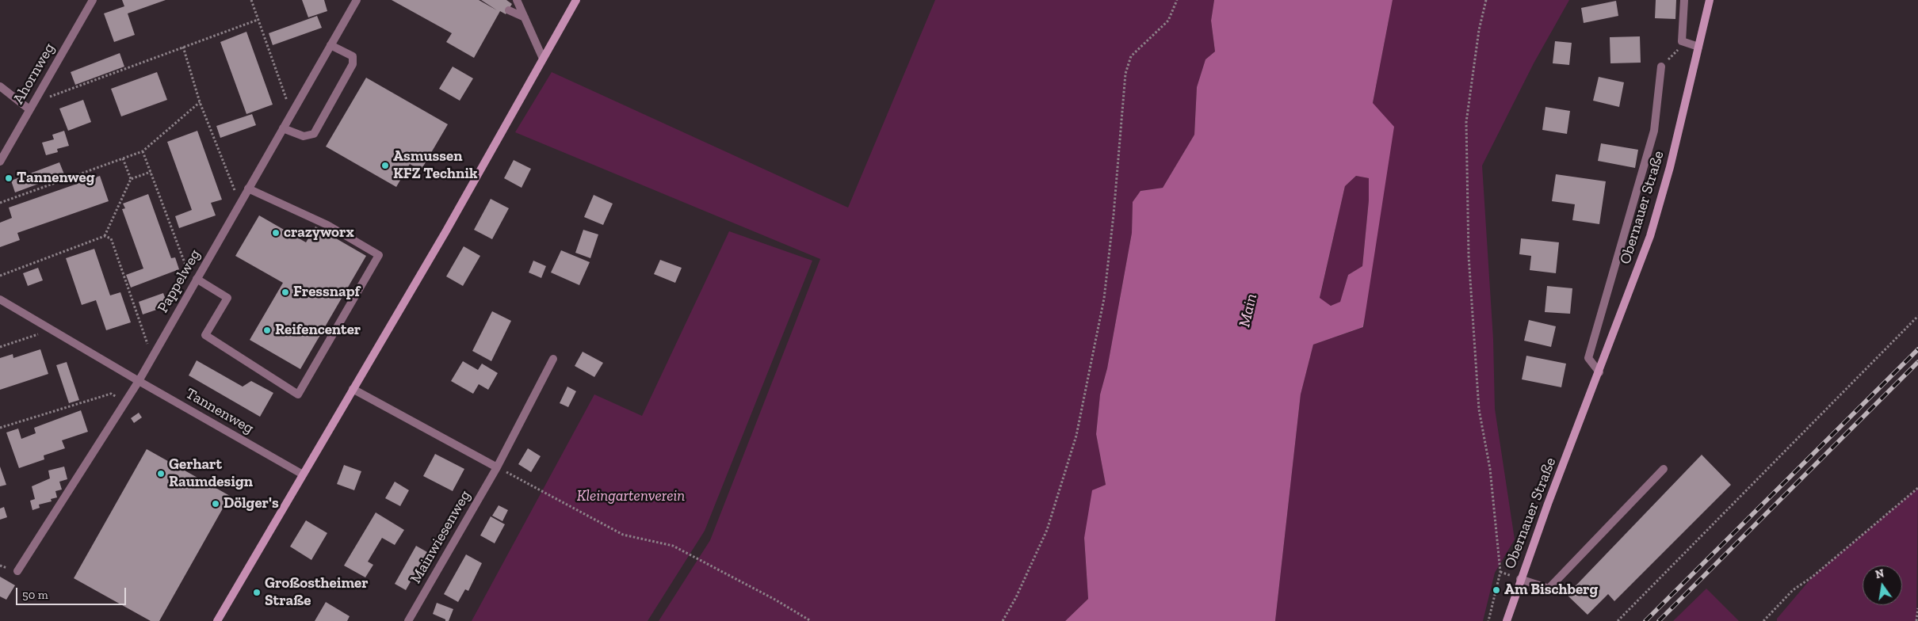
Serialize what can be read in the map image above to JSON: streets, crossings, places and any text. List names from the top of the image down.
{
  "streets": {
    "main road": ["Obernauer Straße"],
    "street": [
      "Ahornweg",
      "Pappelweg",
      "Tannenweg",
      "Mainwiesenweg"
    ]
  },
  "crossings": [
    ["Pappelweg", "Tannenweg"]
  ],
  "water": ["Main"],
  "parks": ["Kleingartenverein"],
  "places": [
    "Asmussen KFZ Technik",
    "Tannenweg",
    "crazyworx",
    "Fressnapf",
    "Reifencenter",
    "Gerhart Raumdesign",
    "Dölger's",
    "Am Bischberg",
    "Großostheimer Straße"
  ],
  "scale_bar": "50 m",
  "north": "top"
}
